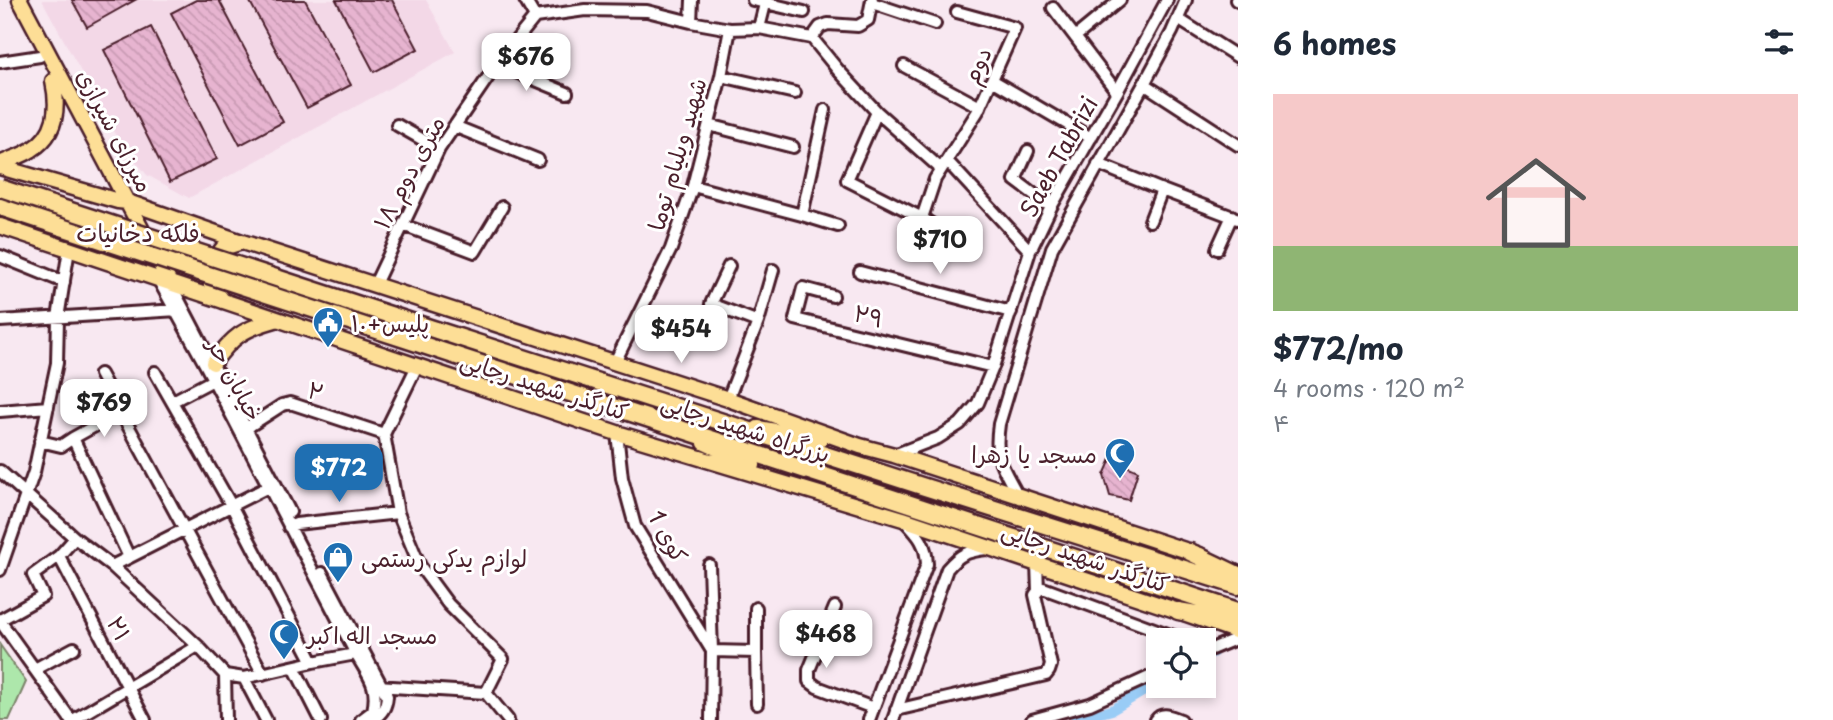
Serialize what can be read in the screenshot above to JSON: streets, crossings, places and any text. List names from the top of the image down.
{
  "streets": {
    "highway": ["بزرگراه شهید رجایی"],
    "main road": ["میرزای شیرازی", "کنارگذر شهید رجایی"],
    "street": [
      "دوم",
      "شهید ویلیام توما",
      "Saeb Tabrizi",
      "۱۸ متری دوم",
      "۲۹",
      "خیابان حر",
      "۲",
      "کوی 1",
      "۲۱"
    ]
  },
  "crossings": [
    ["میرزای شیرازی", "خیابان حر"],
    ["میرزای شیرازی", "کنارگذر شهید رجایی"],
    ["شهید ویلیام توما", "کنارگذر شهید رجایی"],
    ["Saeb Tabrizi", "۲۹"],
    ["Saeb Tabrizi", "کنارگذر شهید رجایی"],
    ["۱۸ متری دوم", "کنارگذر شهید رجایی"],
    ["خیابان حر", "کنارگذر شهید رجایی"],
    ["خیابان حر", "۲"],
    ["کنارگذر شهید رجایی", "کوی 1"]
  ],
  "districts": ["فلکه دخانیات"],
  "places": {
    "public building": ["پلیس+١٠"],
    "mosque": ["مسجد یا زهرا", "مسجد اله اکبر"],
    "shop": ["لوازم یدکی رستمی"]
  },
  "page": {
    "heading": "6 homes",
    "price": [
      "$676",
      "$710",
      "$454",
      "$769",
      "$772",
      "$468"
    ],
    "list": [
      {
        "name": "$772/mo",
        "note": "4 rooms · 120 m² · ۴"
      }
    ]
  }
}
